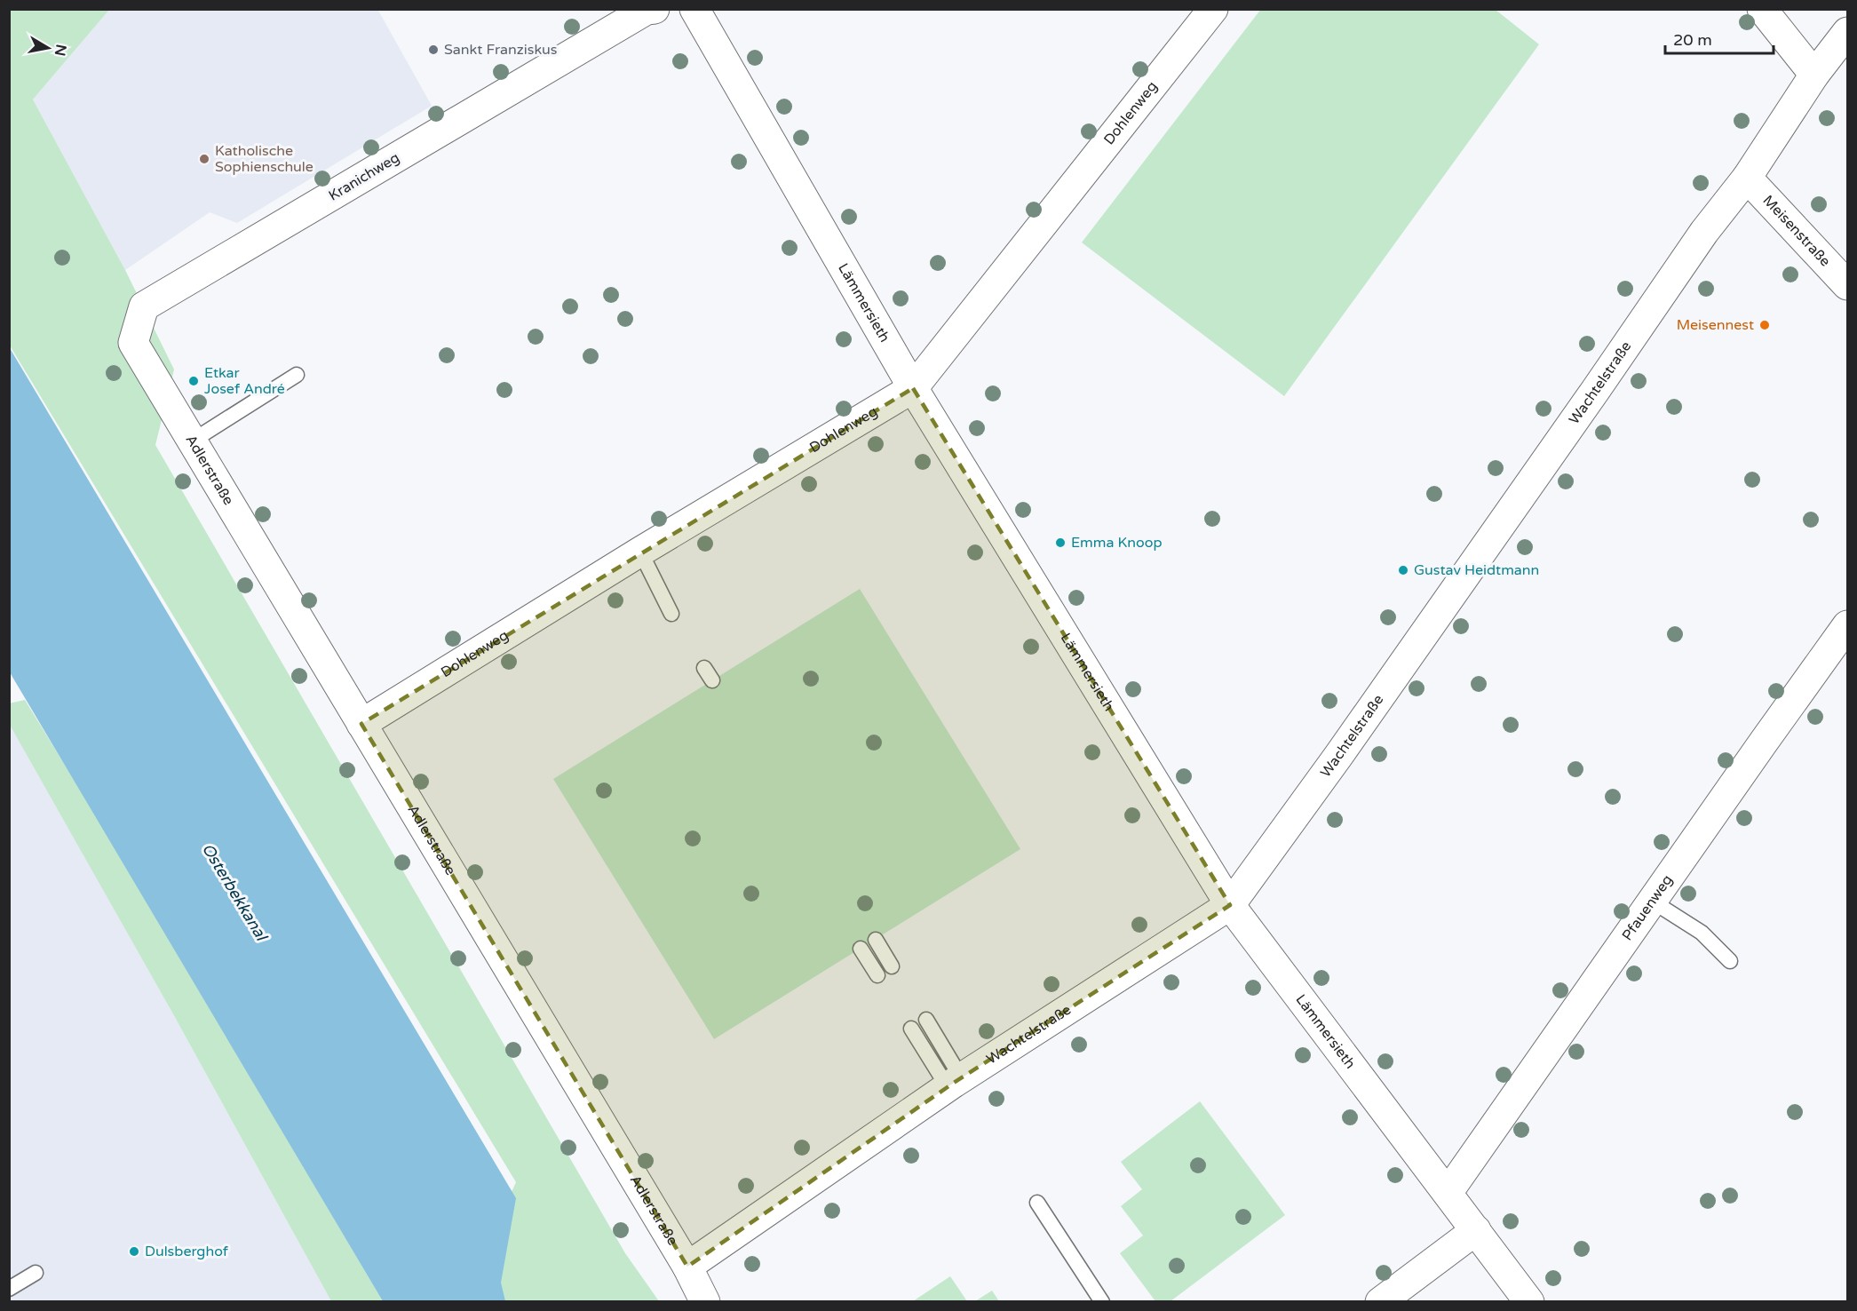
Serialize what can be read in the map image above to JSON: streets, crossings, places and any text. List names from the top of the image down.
{
  "streets": {
    "street": [
      "Dohlenweg",
      "Kranichweg",
      "Meisenstraße",
      "Lämmersieth",
      "Wachtelstraße",
      "Adlerstraße",
      "Pfauenweg"
    ]
  },
  "crossings": [
    ["Dohlenweg", "Lämmersieth"],
    ["Dohlenweg", "Adlerstraße"],
    ["Kranichweg", "Adlerstraße"],
    ["Meisenstraße", "Wachtelstraße"],
    ["Lämmersieth", "Wachtelstraße"],
    ["Lämmersieth", "Pfauenweg"],
    ["Wachtelstraße", "Adlerstraße"]
  ],
  "water": ["Osterbekkanal"],
  "places": [
    "Sankt Franziskus",
    "Katholische Sophienschule",
    "Meisennest",
    "Etkar Josef André",
    "Emma Knoop",
    "Gustav Heidtmann",
    "Dulsberghof"
  ],
  "scale_bar": "20 m",
  "north": "right"
}
